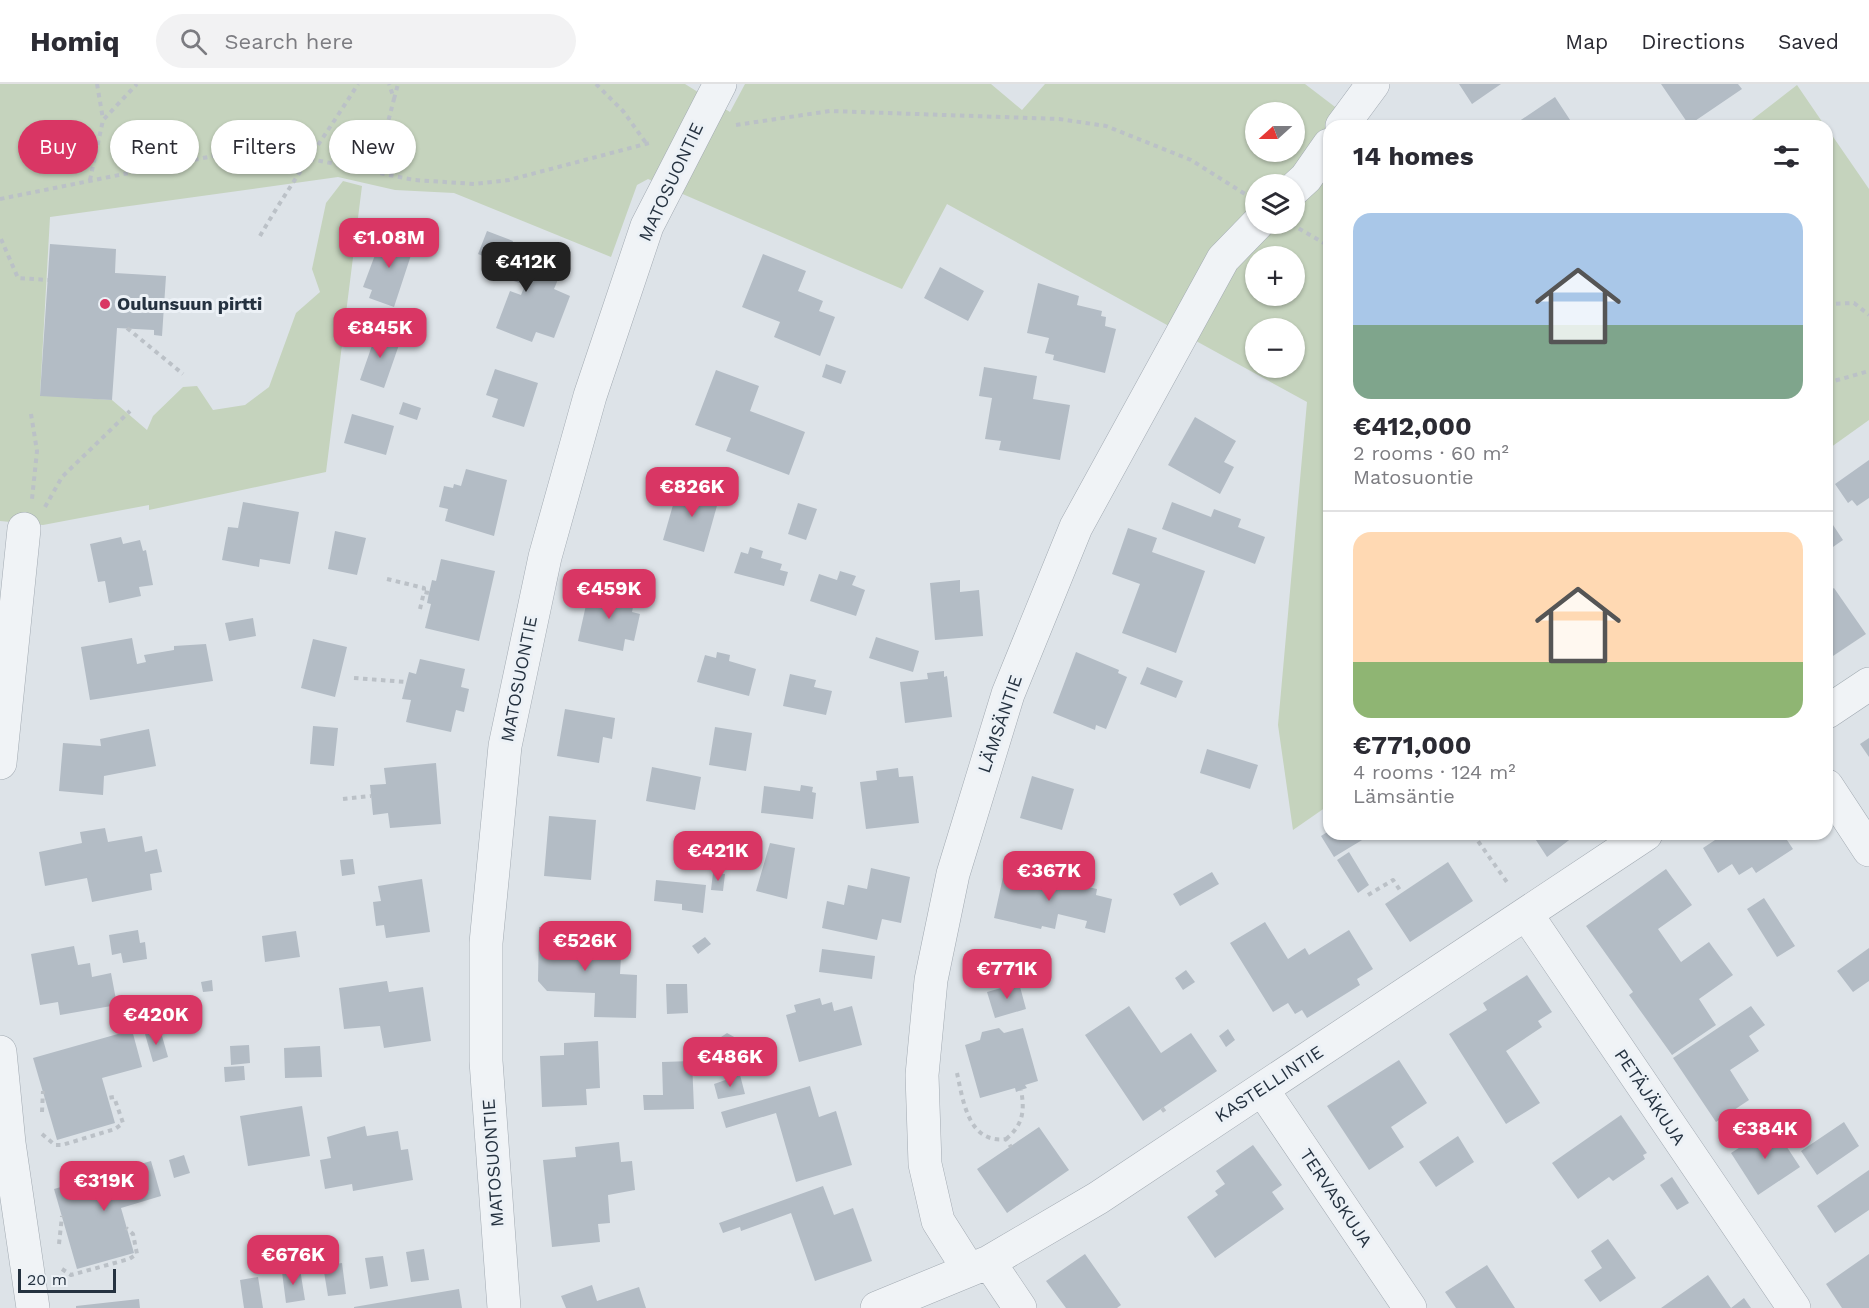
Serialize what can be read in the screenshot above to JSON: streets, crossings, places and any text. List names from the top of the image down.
{
  "streets": {
    "street": [
      "MATOSUONTIE",
      "LÄMSÄNTIE",
      "KASTELLINTIE",
      "PETÄJÄKUJA",
      "TERVASKUJA"
    ]
  },
  "crossings": [
    ["LÄMSÄNTIE", "KASTELLINTIE"],
    ["KASTELLINTIE", "PETÄJÄKUJA"],
    ["KASTELLINTIE", "TERVASKUJA"]
  ],
  "places": ["Oulunsuun pirtti"],
  "scale_bar": "20 m",
  "north": "left",
  "page": {
    "header": "Homiq",
    "search": "Search here",
    "nav": ["Map", "Directions", "Saved"],
    "map_buttons": ["+", "−"],
    "chip": [
      "Buy",
      "Rent",
      "Filters",
      "New"
    ],
    "heading": "14 homes",
    "list": [
      {
        "name": "€412,000",
        "note": "2 rooms · 60 m² · Matosuontie"
      },
      {
        "name": "€771,000",
        "note": "4 rooms · 124 m² · Lämsäntie"
      }
    ],
    "price": [
      "€1.08M",
      "€412K",
      "€845K",
      "€826K",
      "€459K",
      "€421K",
      "€367K",
      "€526K",
      "€771K",
      "€420K",
      "€486K",
      "€384K",
      "€319K",
      "€676K"
    ],
    "scale": "20 m"
  }
}
